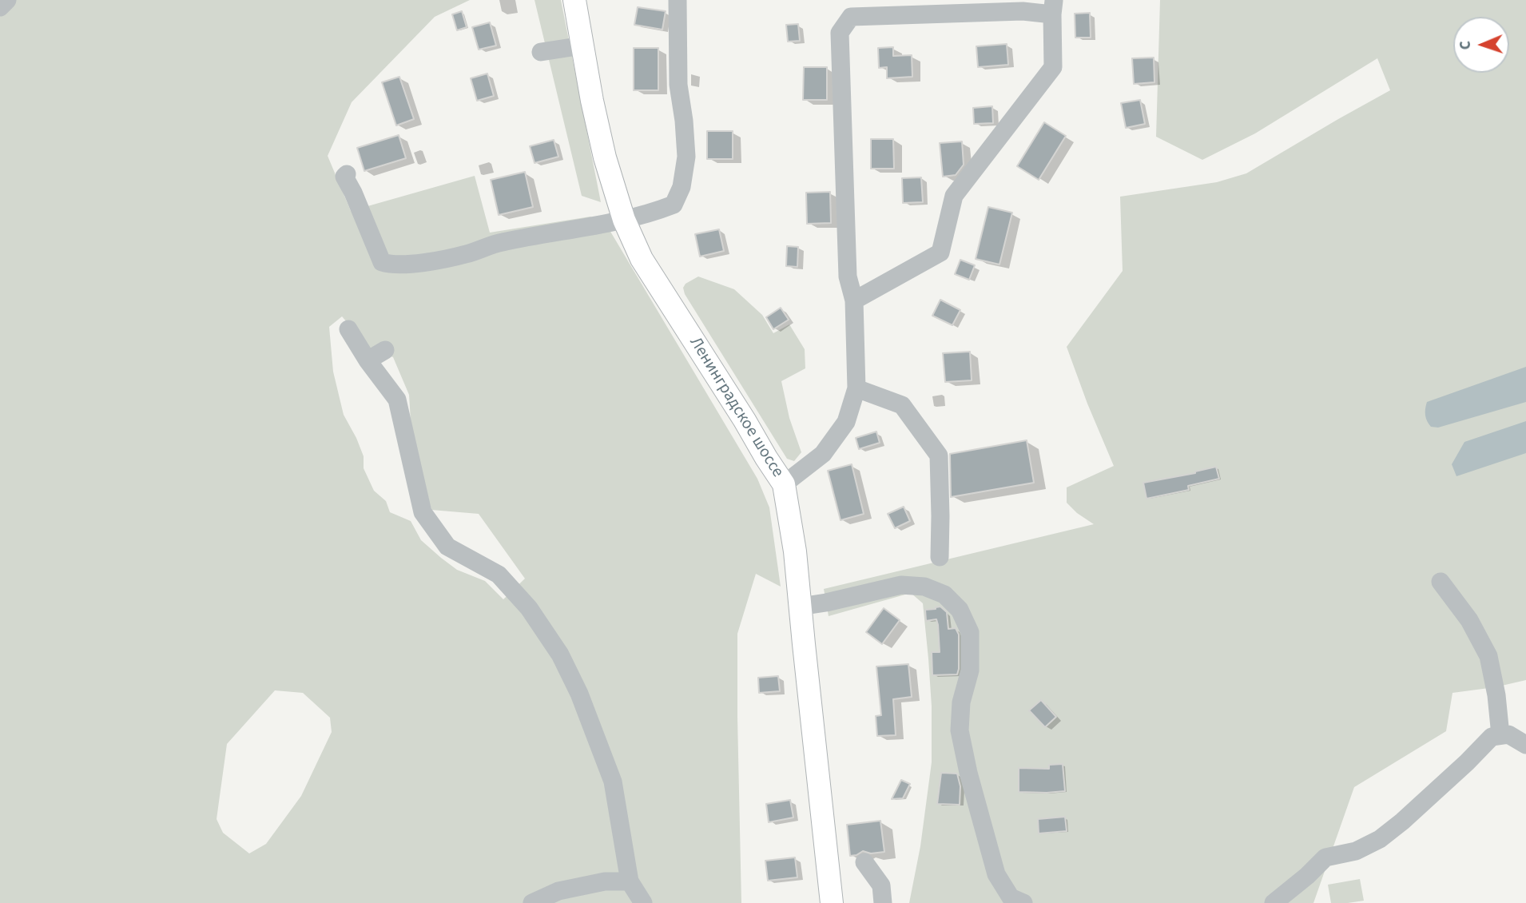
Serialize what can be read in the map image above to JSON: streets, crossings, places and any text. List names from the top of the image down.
{
  "streets": {
    "main road": ["Ленинградское шоссе"]
  },
  "north": "left"
}
